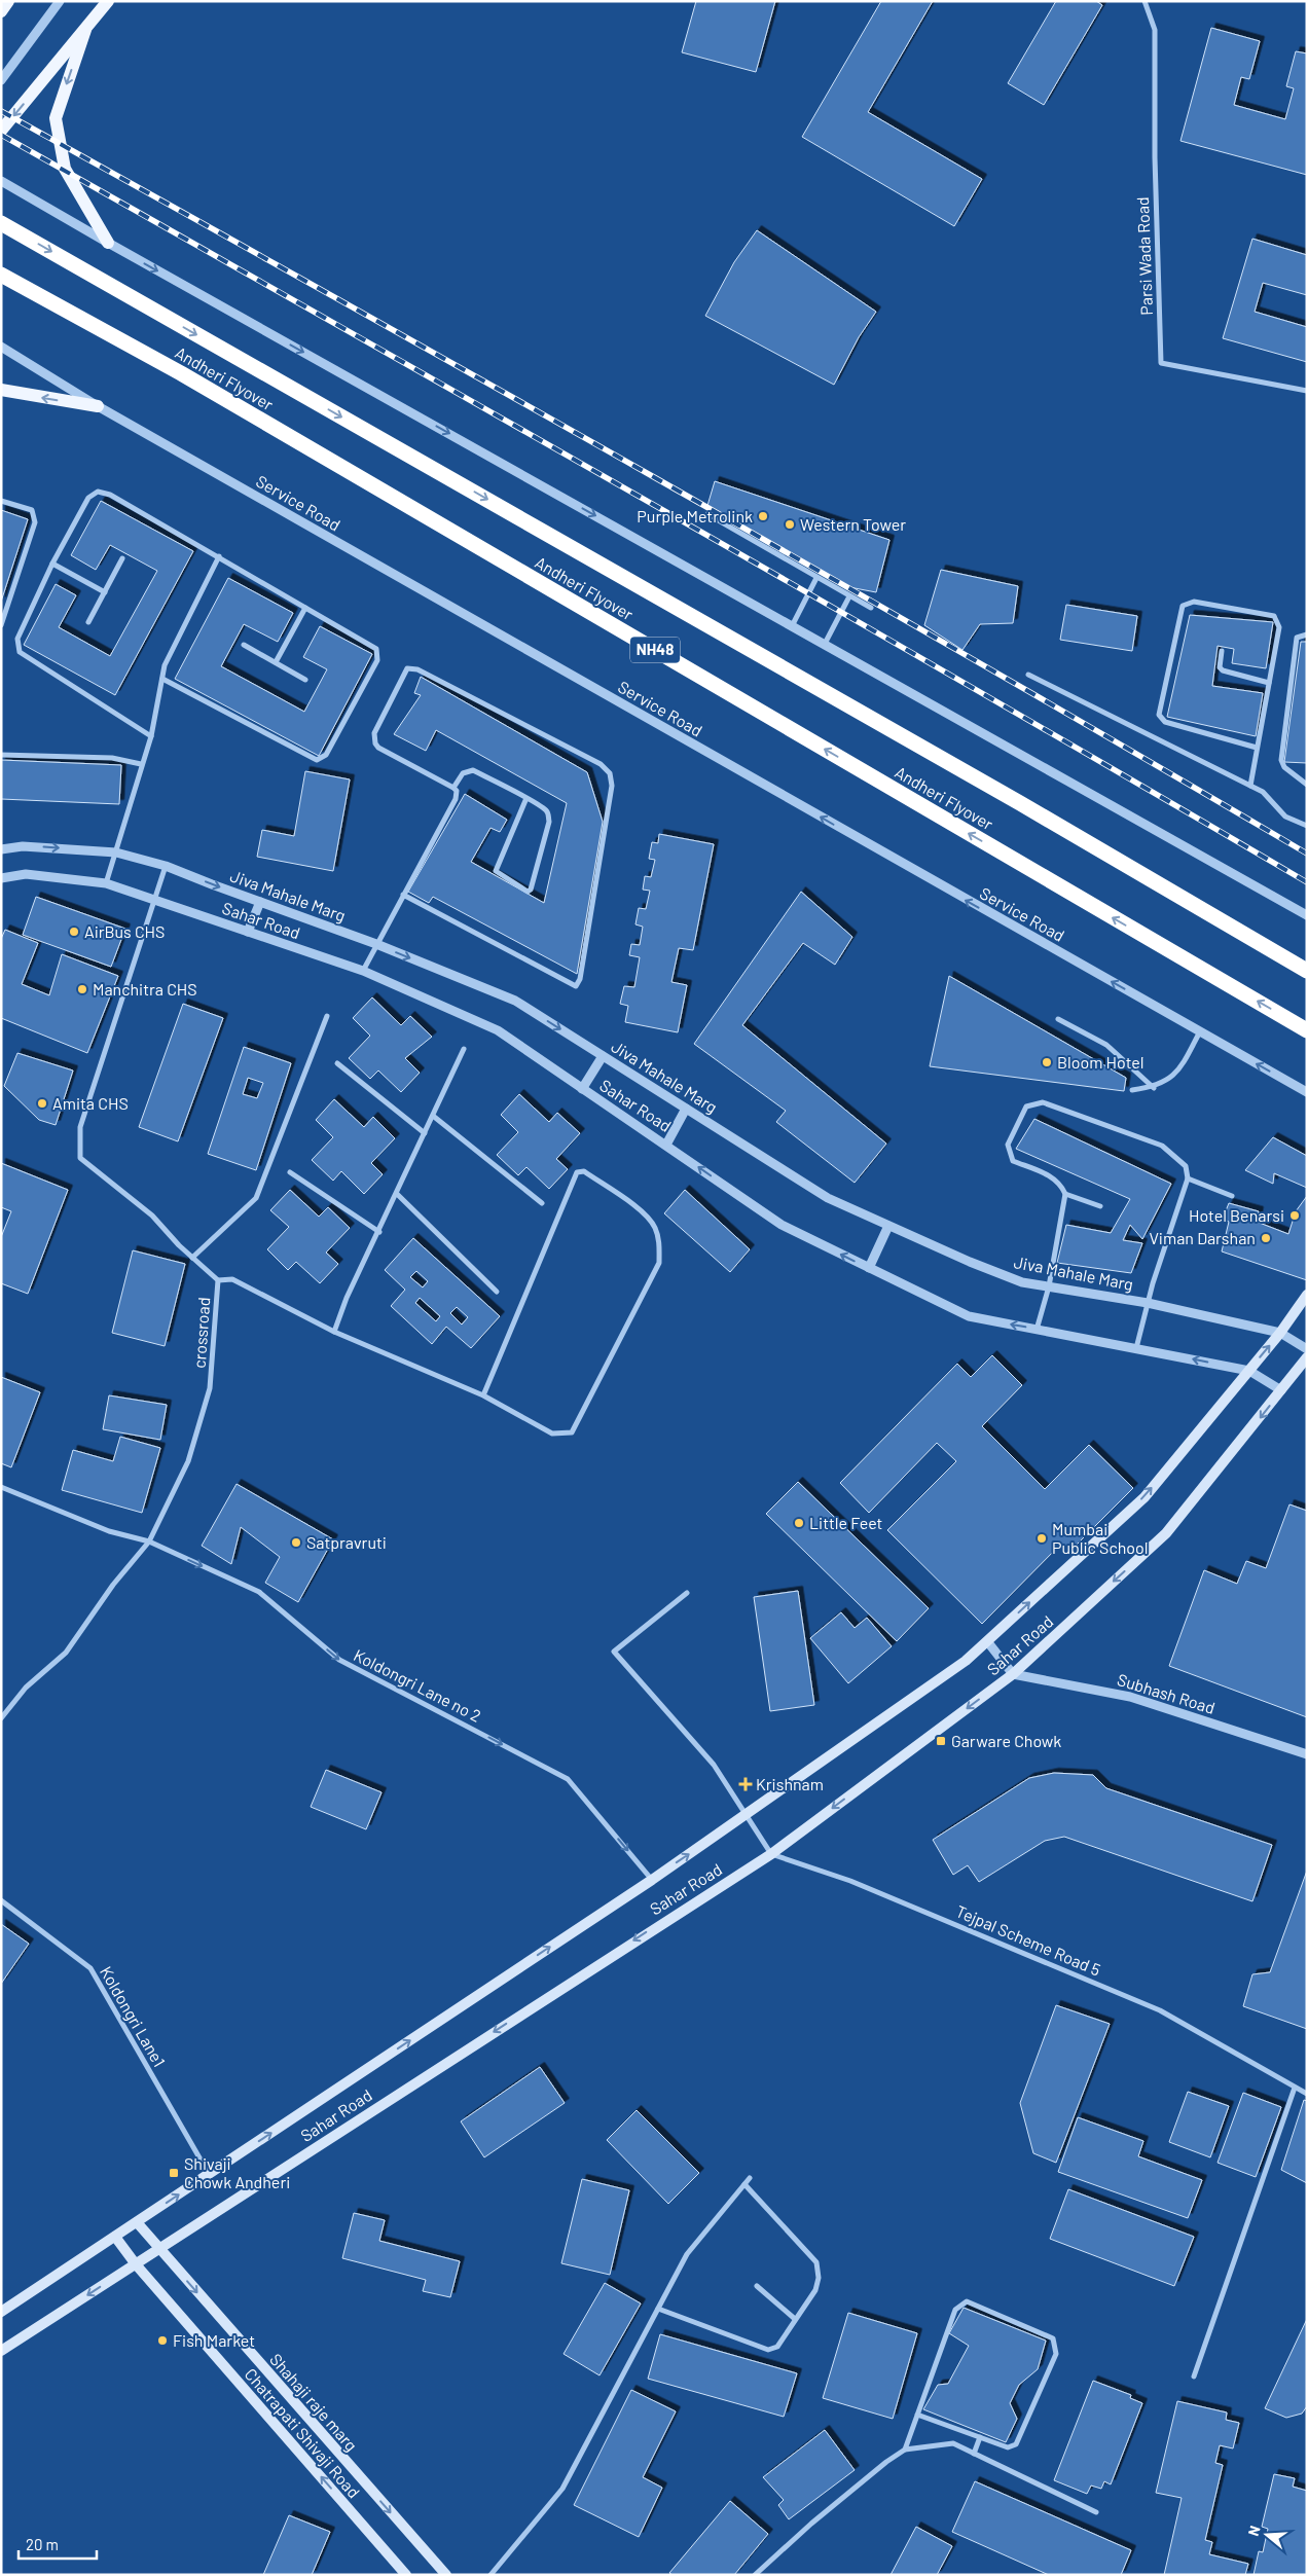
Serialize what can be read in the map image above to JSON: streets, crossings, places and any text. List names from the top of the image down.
{
  "streets": {
    "highway": ["Andheri Flyover", "NH48"],
    "main road": ["Sahar Road", "Shahaji raje marg", "Chatrapati Shivaji Road"],
    "street": [
      "Parsi Wada Road",
      "Service Road",
      "Jiva Mahale Marg",
      "crossroad",
      "Koldongri Lane no 2",
      "Subhash Road",
      "Tejpal Scheme Road 5",
      "Koldongri Lane1"
    ]
  },
  "crossings": [
    ["Jiva Mahale Marg", "Sahar Road"],
    ["Jiva Mahale Marg", "crossroad"],
    ["Sahar Road", "crossroad"],
    ["Sahar Road", "Koldongri Lane no 2"],
    ["Sahar Road", "Subhash Road"],
    ["Sahar Road", "Tejpal Scheme Road 5"],
    ["Sahar Road", "Koldongri Lane1"],
    ["Sahar Road", "Shahaji raje marg"],
    ["Sahar Road", "Chatrapati Shivaji Road"],
    ["crossroad", "Koldongri Lane no 2"]
  ],
  "one_way": [
    "Service Road",
    "Koldongri Lane no 2",
    "Shahaji raje marg",
    "Chatrapati Shivaji Road"
  ],
  "places": {
    "other": [
      "Purple Metrolink",
      "Western Tower",
      "AirBus CHS",
      "Manchitra CHS",
      "Bloom Hotel",
      "Amita CHS",
      "Hotel Benarsi",
      "Viman Darshan",
      "Little Feet",
      "Mumbai Public School",
      "Satpravruti",
      "Fish Market"
    ],
    "transit": ["Garware Chowk", "Shivaji Chowk Andheri"],
    "health": ["Krishnam"]
  },
  "scale_bar": "20 m",
  "north": "left"
}
